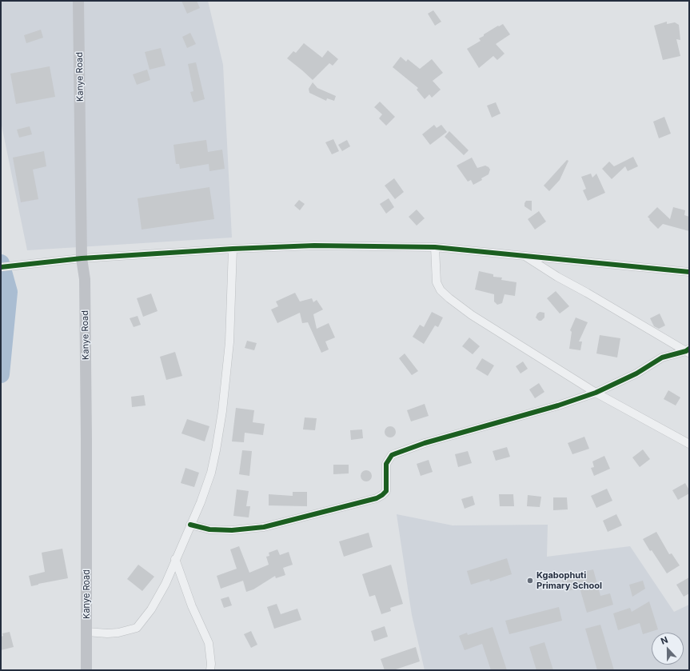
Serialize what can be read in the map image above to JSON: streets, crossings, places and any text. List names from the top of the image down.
{
  "streets": {
    "main road": ["Kanye Road"]
  },
  "places": ["Kgabophuti Primary School"],
  "north": "top"
}
